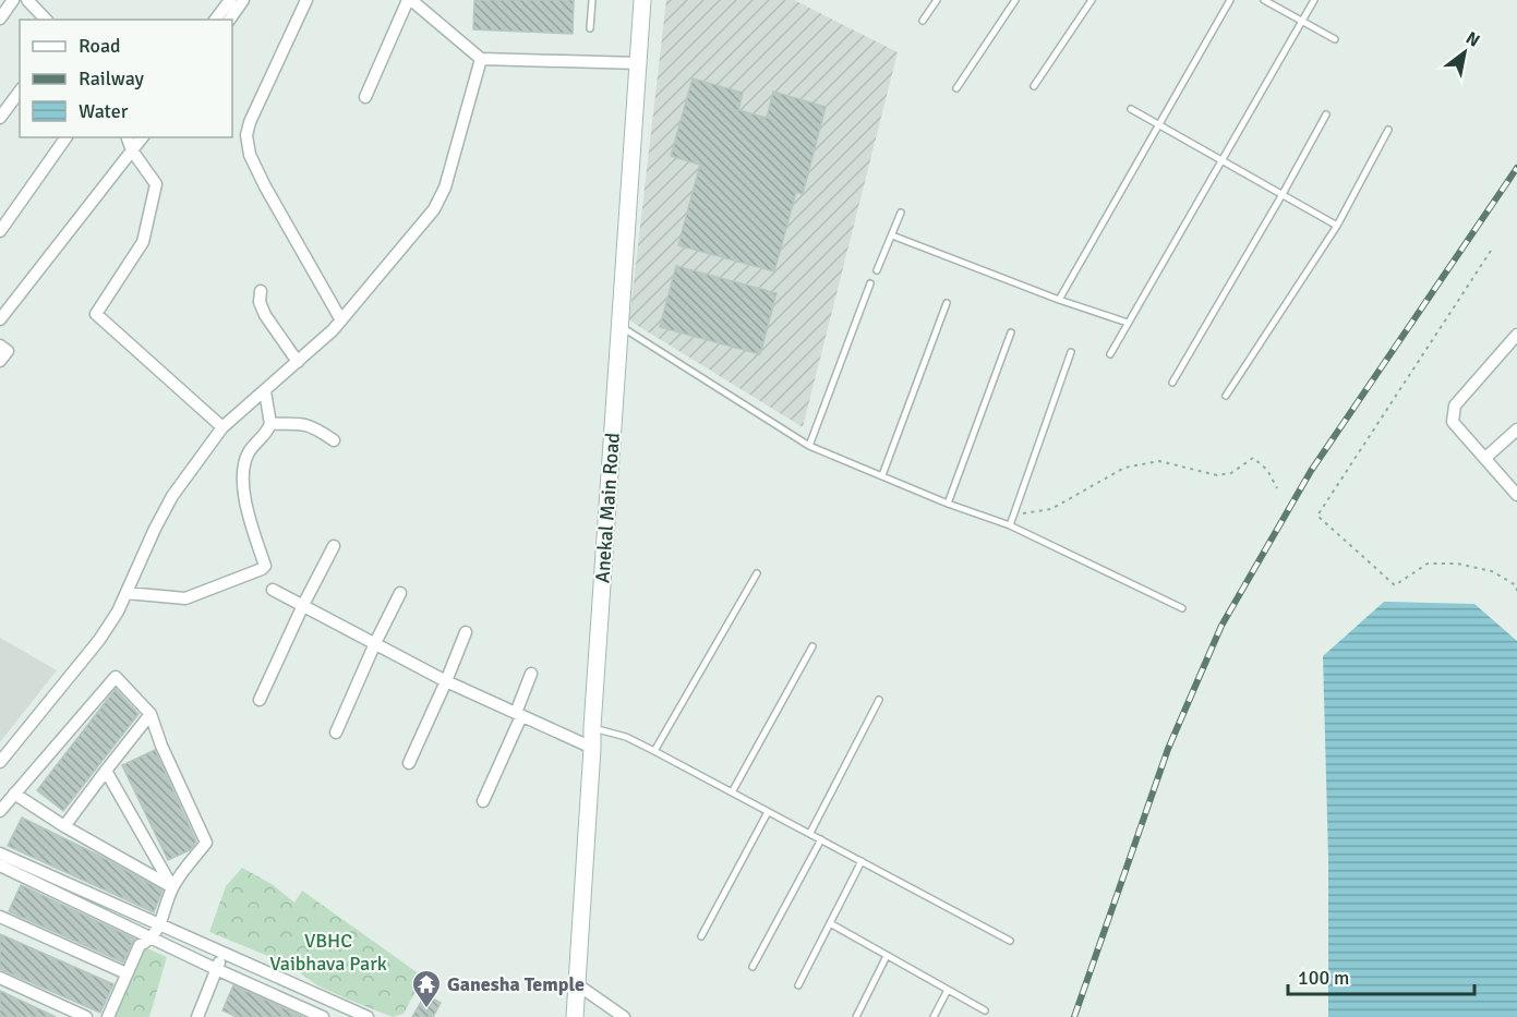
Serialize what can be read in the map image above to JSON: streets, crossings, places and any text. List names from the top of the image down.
{
  "streets": {
    "main road": ["Anekal Main Road"]
  },
  "parks": ["VBHC Vaibhava Park"],
  "places": {
    "temple": ["Ganesha Temple"]
  },
  "legend": ["Road", "Railway", "Water"],
  "scale_bar": "100 m",
  "north": "top right"
}
